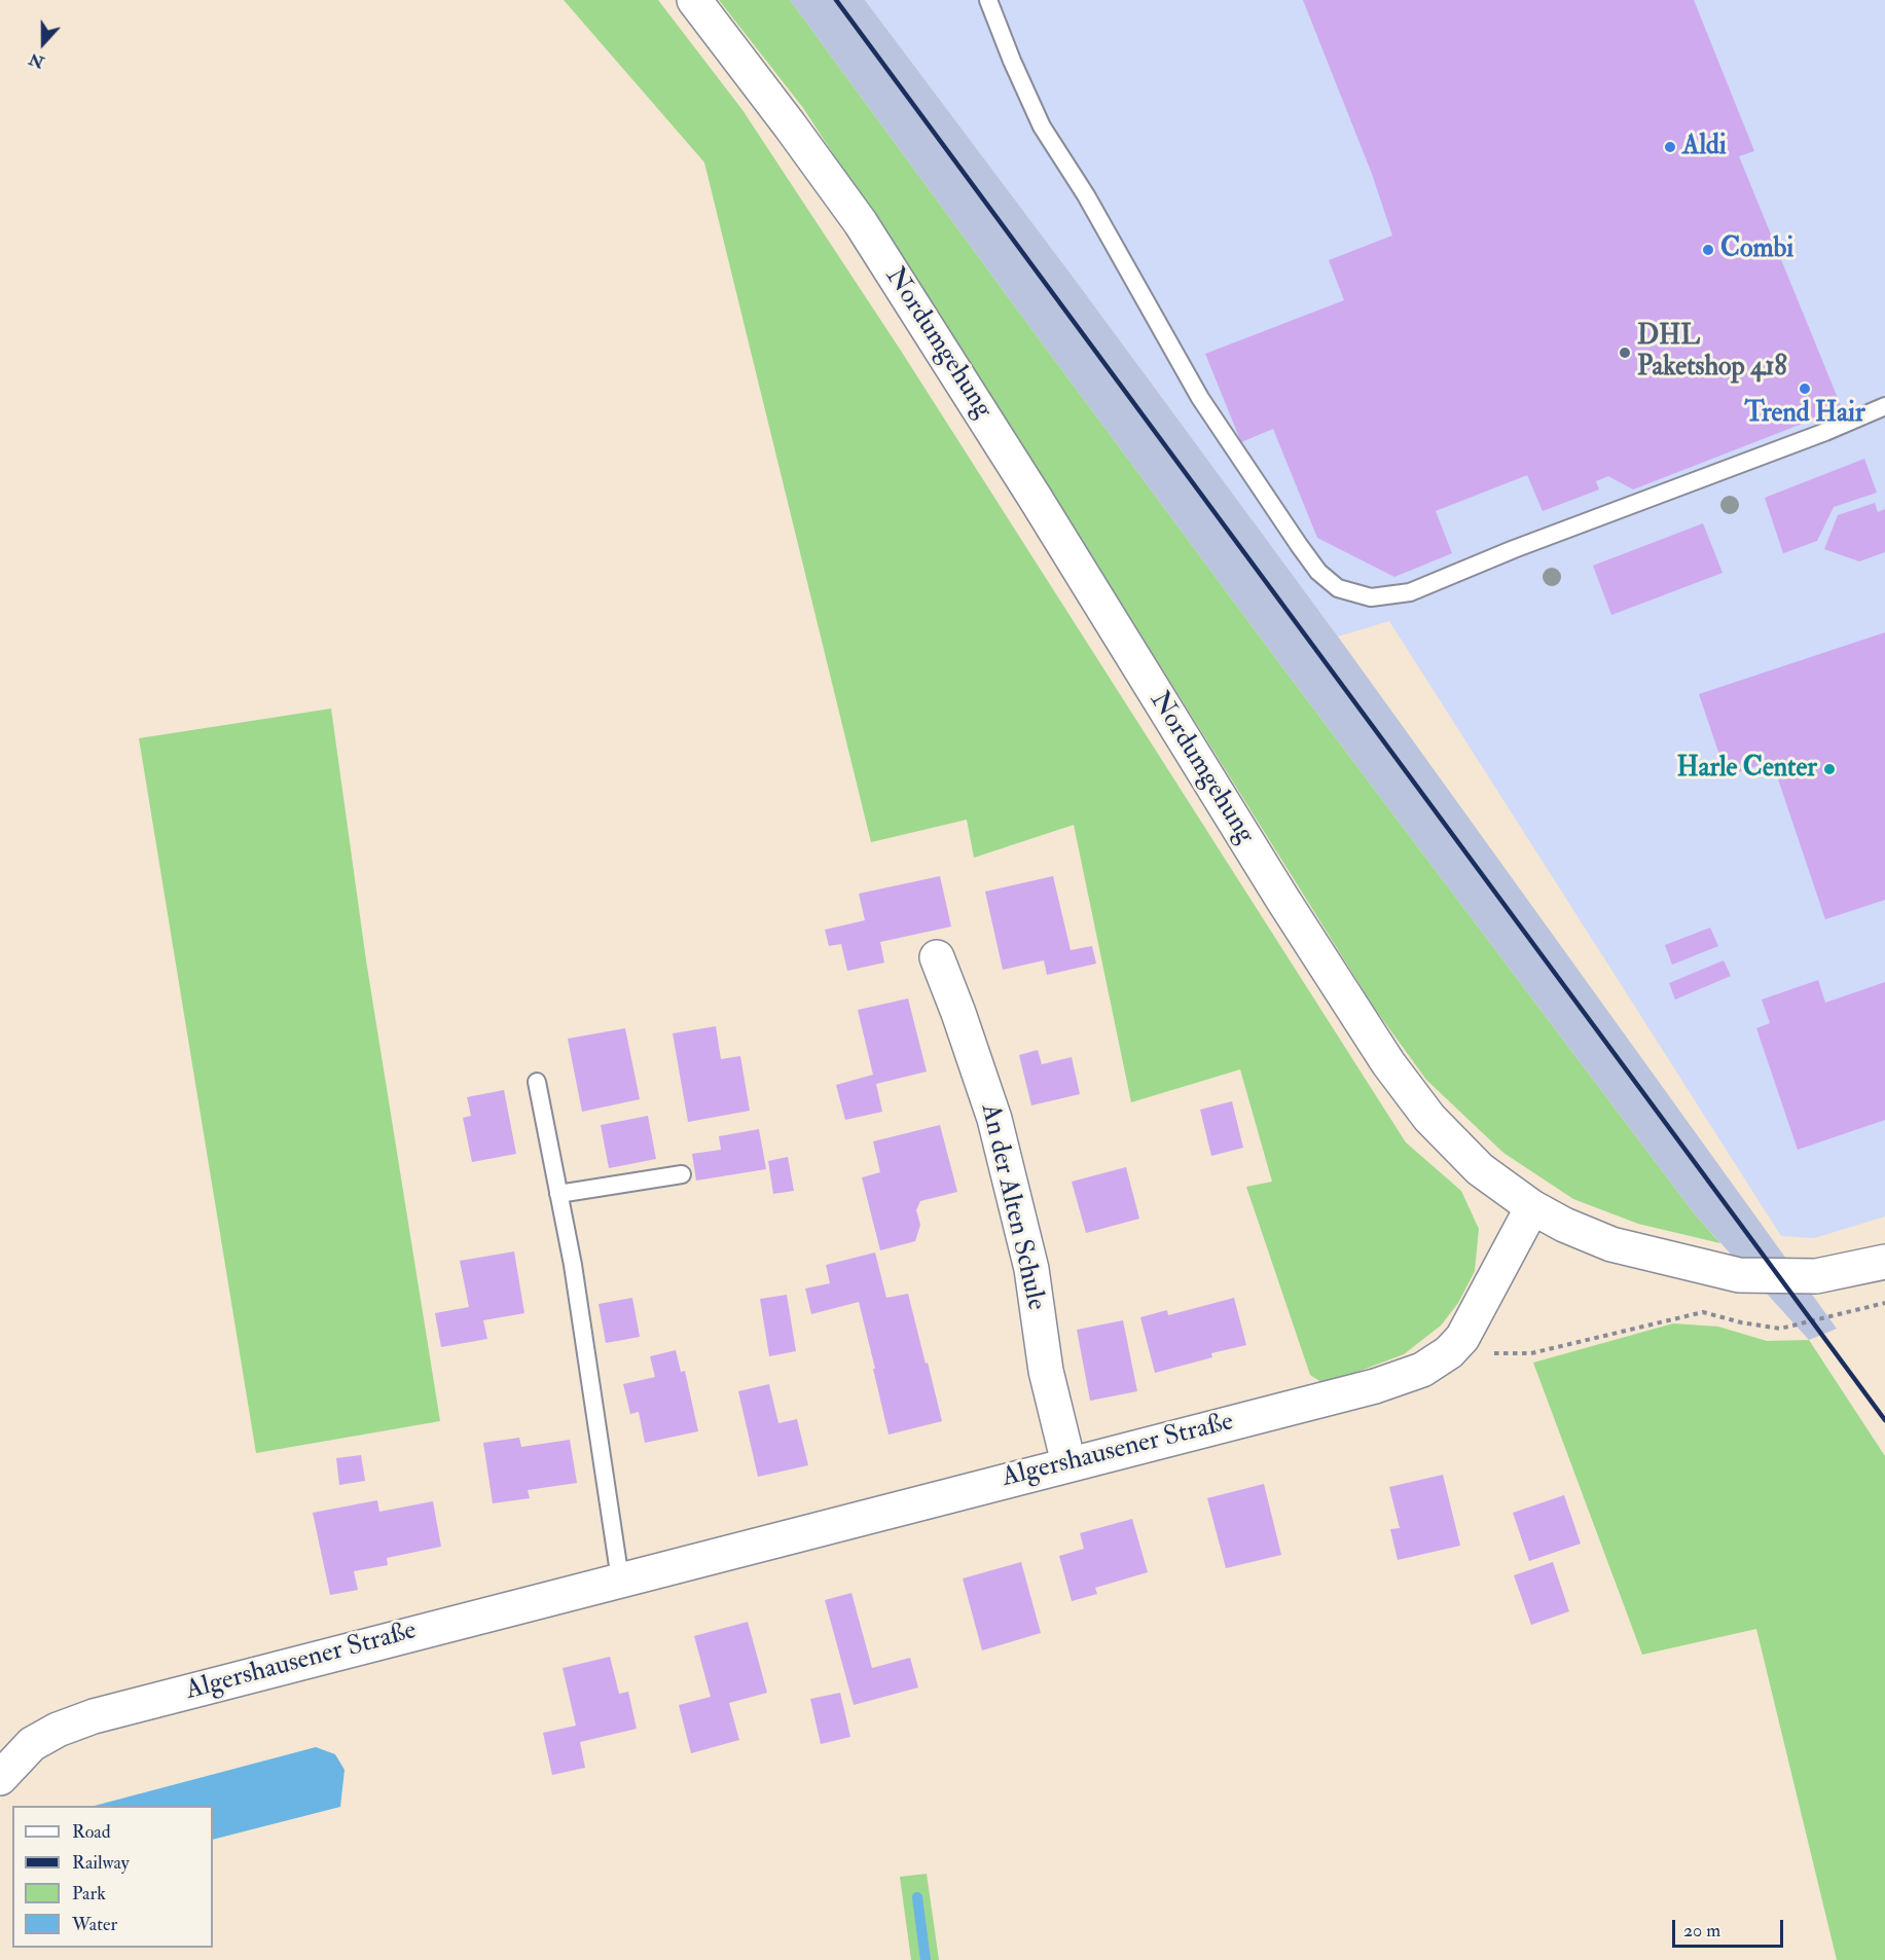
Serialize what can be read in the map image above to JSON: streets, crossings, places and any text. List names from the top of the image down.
{
  "streets": {
    "street": ["Nordumgehung", "An der Alten Schule", "Algershausener Straße"]
  },
  "crossings": [
    ["Nordumgehung", "Algershausener Straße"],
    ["An der Alten Schule", "Algershausener Straße"]
  ],
  "places": [
    "Aldi",
    "Combi",
    "DHL Paketshop 418",
    "Trend Hair",
    "Harle Center"
  ],
  "legend": [
    "Road",
    "Railway",
    "Park",
    "Water"
  ],
  "scale_bar": "20 m",
  "north": "bottom"
}
